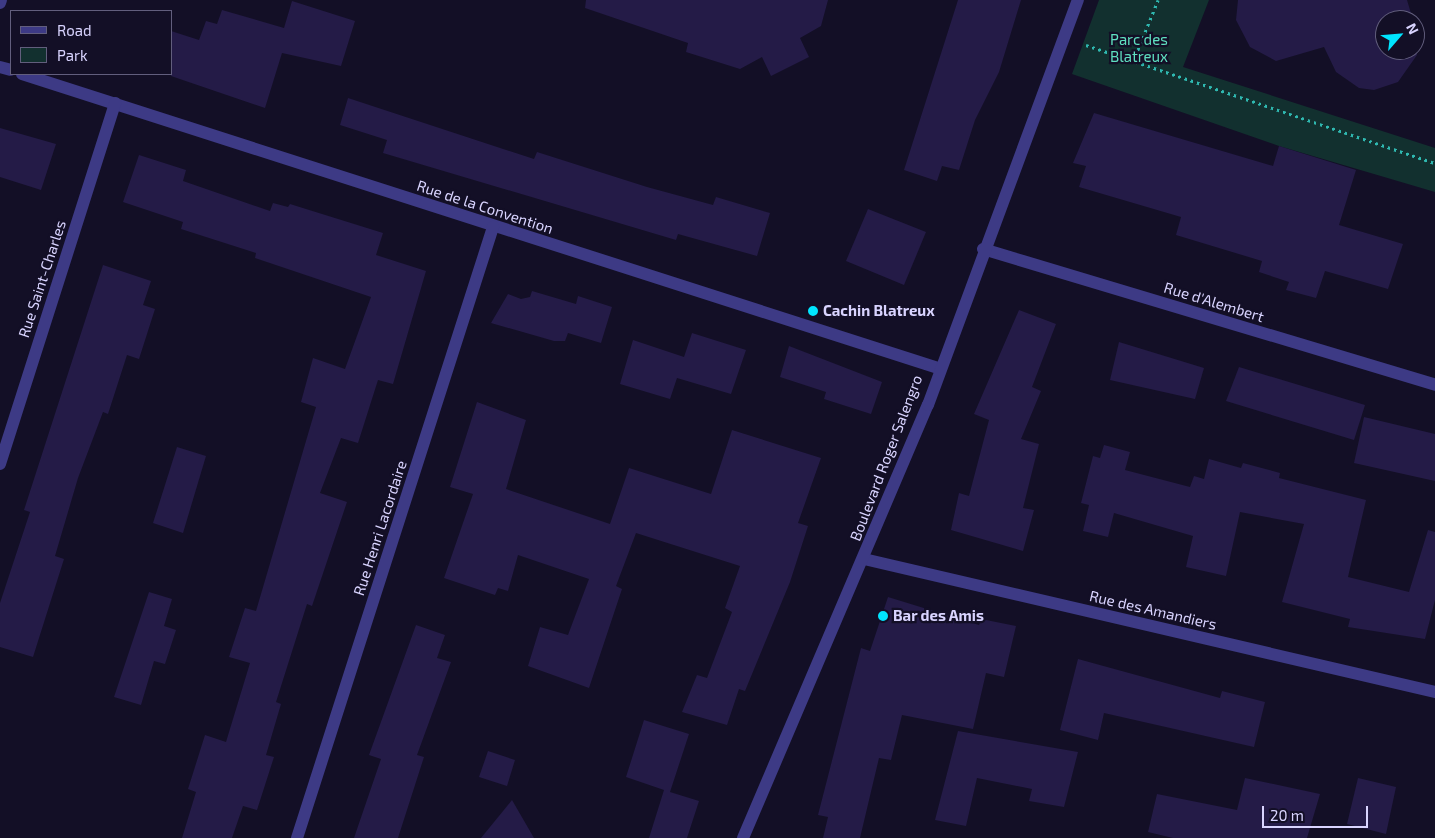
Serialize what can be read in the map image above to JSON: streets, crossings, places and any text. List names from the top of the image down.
{
  "streets": {
    "street": [
      "Rue de la Convention",
      "Rue Saint-Charles",
      "Rue d'Alembert",
      "Boulevard Roger Salengro",
      "Rue Henri Lacordaire",
      "Rue des Amandiers"
    ]
  },
  "crossings": [
    ["Rue de la Convention", "Rue Saint-Charles"],
    ["Rue de la Convention", "Boulevard Roger Salengro"],
    ["Rue de la Convention", "Rue Henri Lacordaire"],
    ["Rue d'Alembert", "Boulevard Roger Salengro"],
    ["Boulevard Roger Salengro", "Rue des Amandiers"]
  ],
  "parks": ["Parc des Blatreux"],
  "places": ["Cachin Blatreux", "Bar des Amis"],
  "legend": ["Road", "Park"],
  "scale_bar": "20 m",
  "north": "top right"
}
